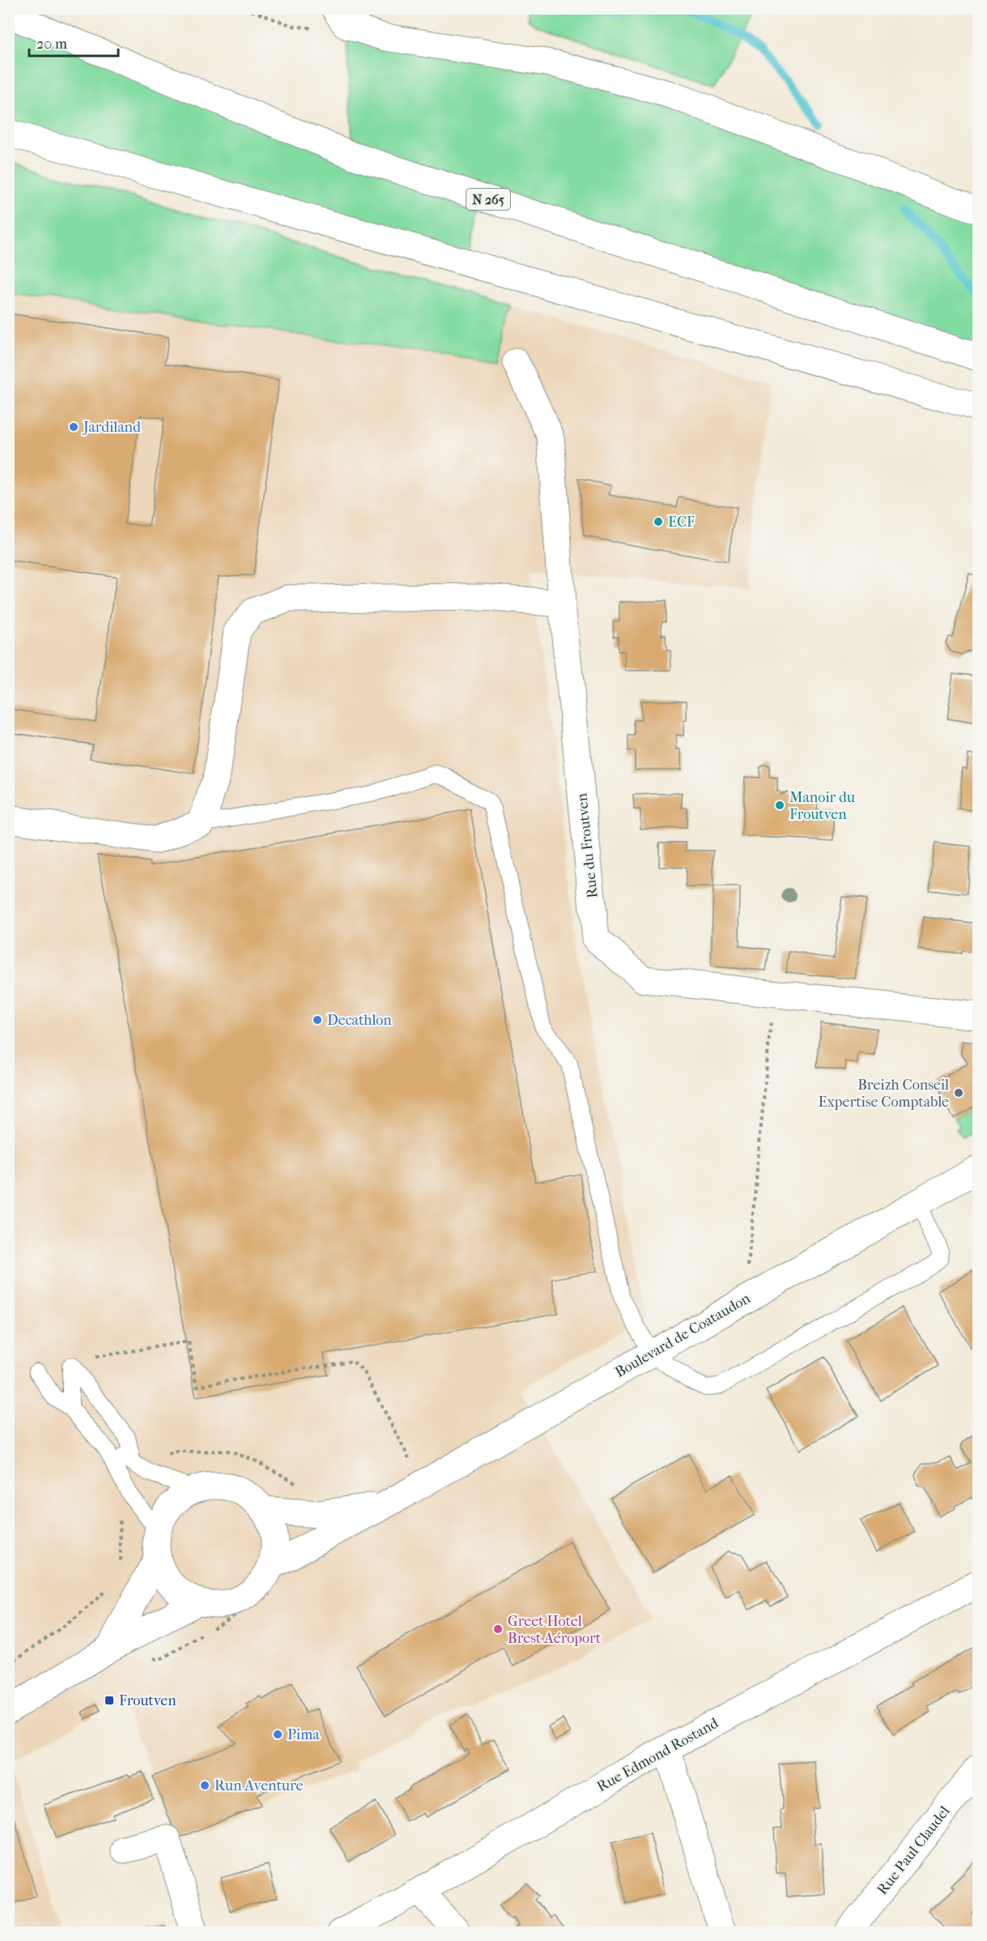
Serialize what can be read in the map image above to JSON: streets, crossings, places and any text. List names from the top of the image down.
{
  "streets": {
    "main road": [
      "N 265",
      "Rue du Froutven",
      "Boulevard de Coataudon",
      "Rue Edmond Rostand",
      "Rue Paul Claudel"
    ]
  },
  "places": {
    "other": [
      "Jardiland",
      "ECF",
      "Manoir du Froutven",
      "Decathlon",
      "Breizh Conseil Expertise Comptable",
      "Greet Hotel Brest Aéroport",
      "Pima",
      "Run Aventure"
    ],
    "transit": ["Froutven"]
  },
  "scale_bar": "20 m"
}
